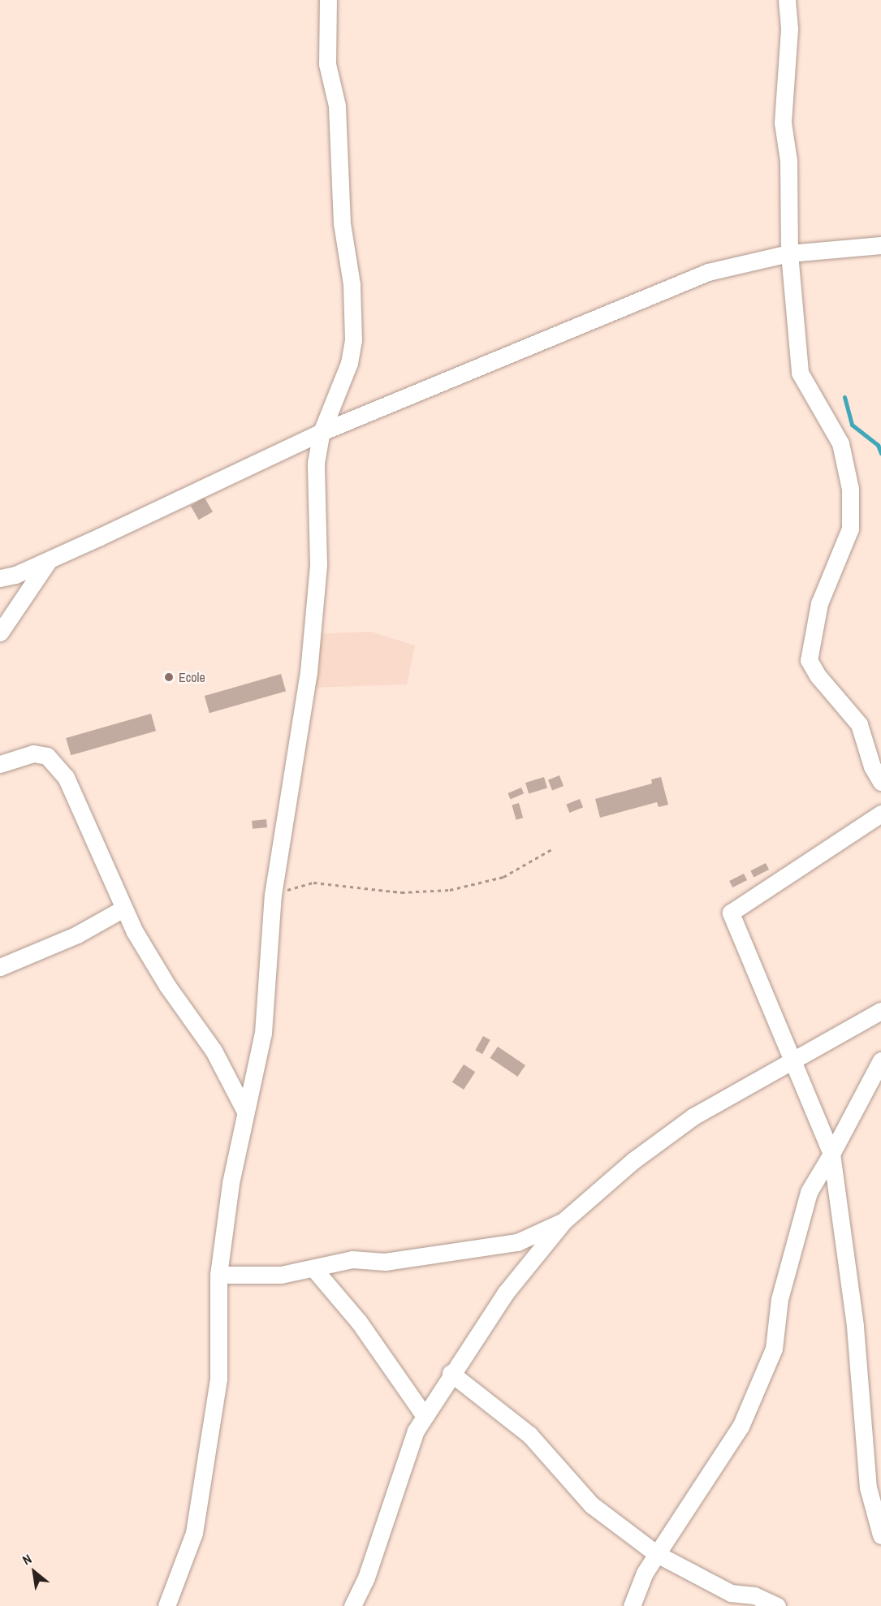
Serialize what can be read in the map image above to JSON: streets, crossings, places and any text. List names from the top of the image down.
{
  "places": ["Ecole"],
  "north": "top left"
}
